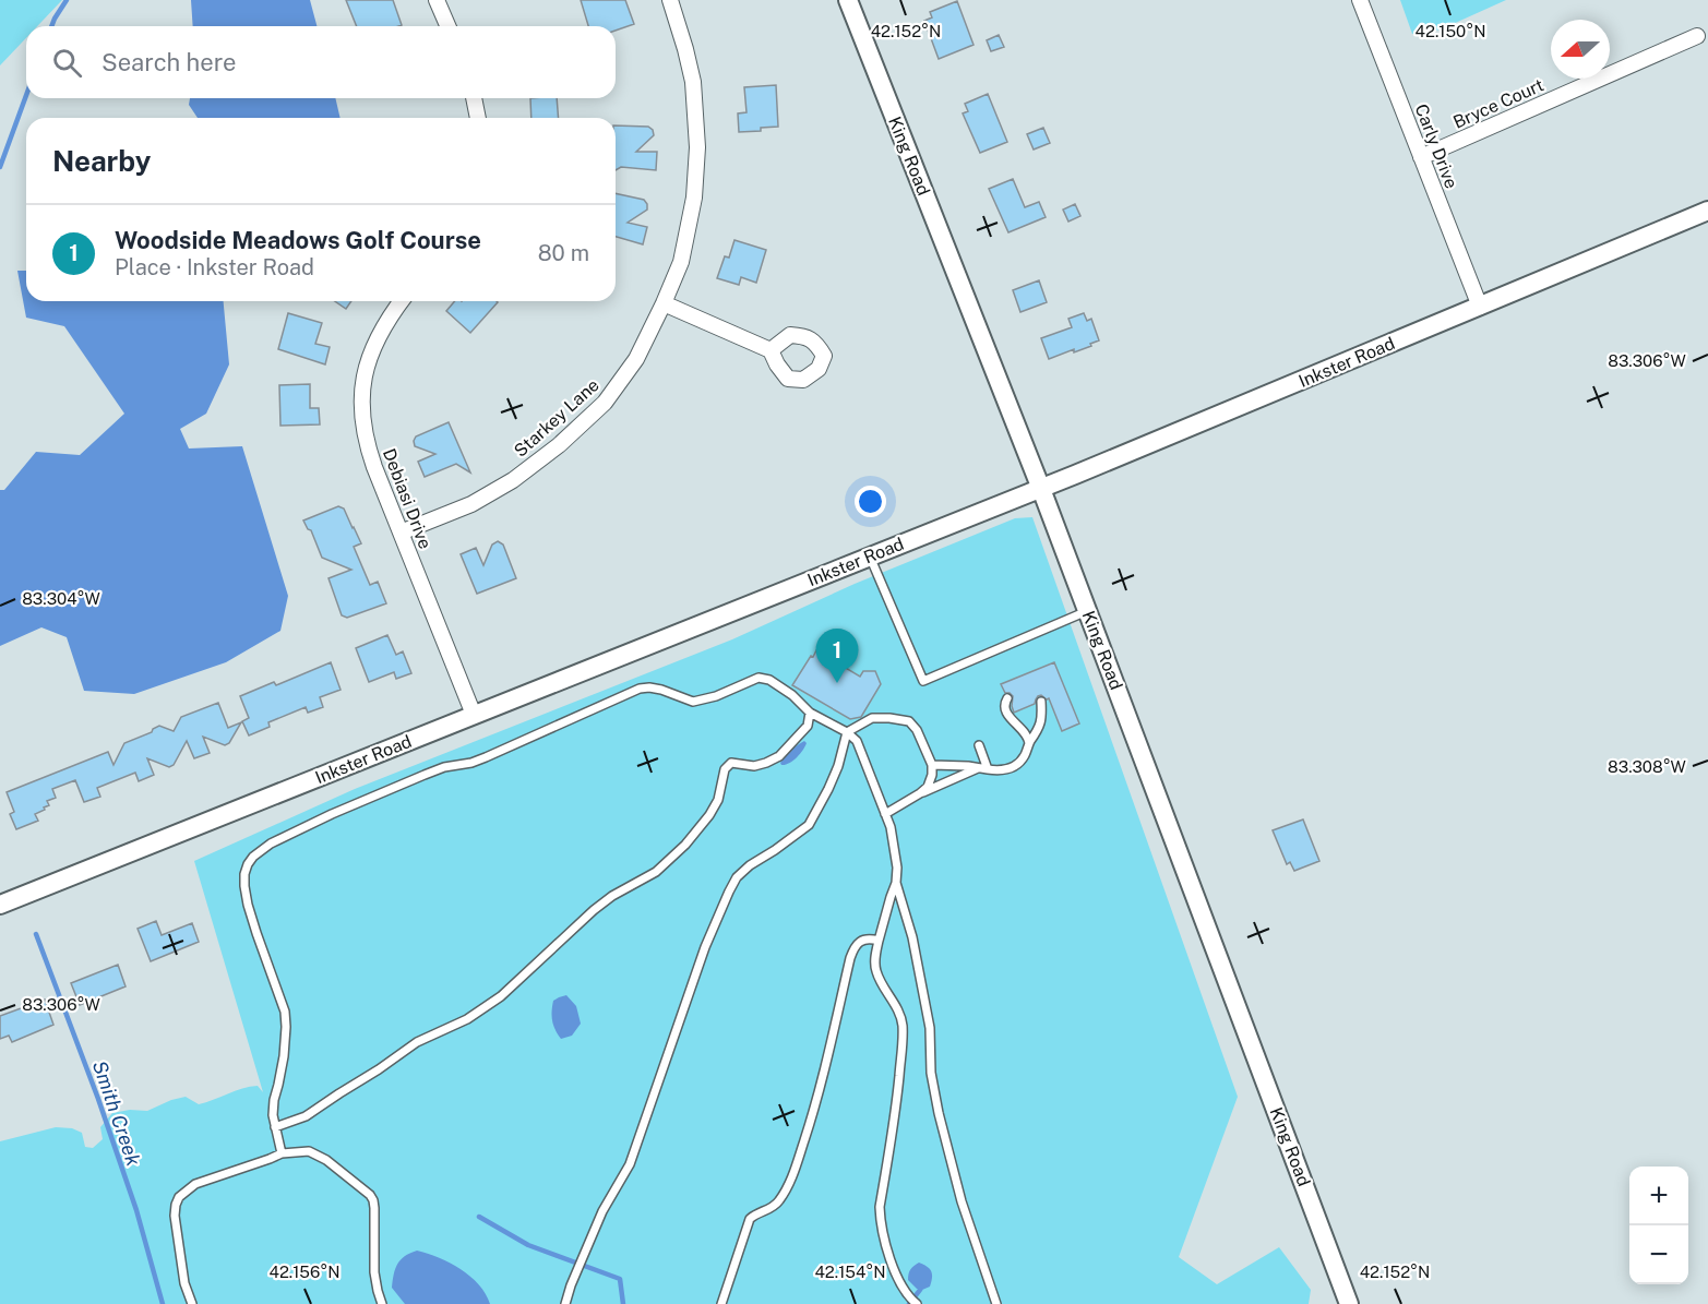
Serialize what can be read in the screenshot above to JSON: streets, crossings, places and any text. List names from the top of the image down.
{
  "streets": {
    "street": [
      "Bryce Court",
      "Carly Drive",
      "King Road",
      "Inkster Road",
      "Starkey Lane",
      "Debiasi Drive"
    ]
  },
  "crossings": [
    ["Bryce Court", "Carly Drive"],
    ["Carly Drive", "Inkster Road"],
    ["King Road", "Inkster Road"],
    ["Inkster Road", "Debiasi Drive"],
    ["Starkey Lane", "Debiasi Drive"]
  ],
  "water": ["Smith Creek"],
  "north": "left",
  "page": {
    "search": "Search here",
    "heading": "Nearby",
    "list": [
      {
        "mark": "1",
        "name": "Woodside Meadows Golf Course",
        "note": "Place · Inkster Road",
        "value": "80 m"
      }
    ],
    "pins": "1",
    "map_buttons": ["+", "−"]
  },
  "coordinates": [
    "42.152°N",
    "42.150°N",
    "83.306°W",
    "83.304°W",
    "83.308°W",
    "42.156°N",
    "42.154°N"
  ]
}
